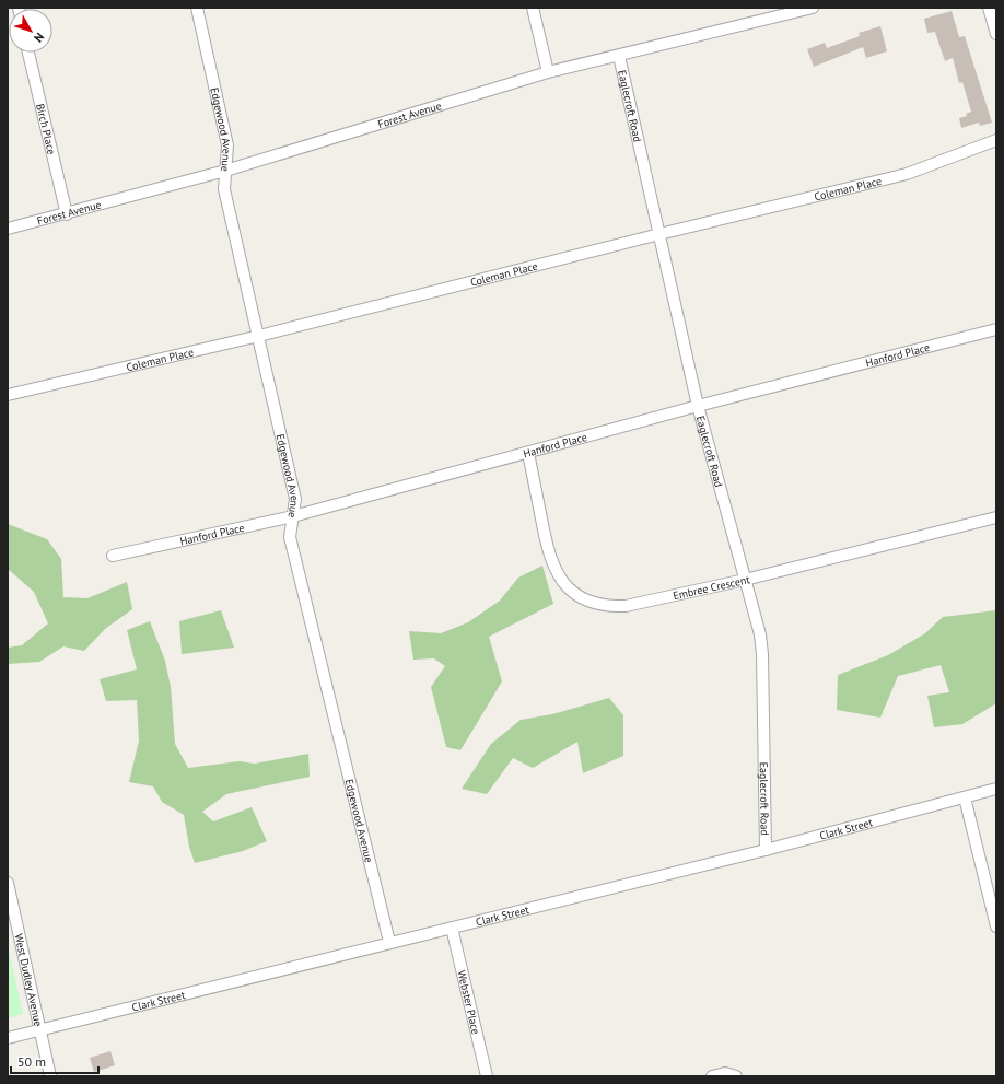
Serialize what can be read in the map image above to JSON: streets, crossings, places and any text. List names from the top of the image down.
{
  "streets": {
    "street": [
      "Eaglecroft Road",
      "Forest Avenue",
      "Birch Place",
      "Edgewood Avenue",
      "Coleman Place",
      "Hanford Place",
      "Embree Crescent",
      "Clark Street",
      "West Dudley Avenue",
      "Webster Place"
    ]
  },
  "crossings": [
    ["Eaglecroft Road", "Forest Avenue"],
    ["Eaglecroft Road", "Coleman Place"],
    ["Eaglecroft Road", "Hanford Place"],
    ["Eaglecroft Road", "Embree Crescent"],
    ["Eaglecroft Road", "Clark Street"],
    ["Forest Avenue", "Birch Place"],
    ["Forest Avenue", "Edgewood Avenue"],
    ["Edgewood Avenue", "Coleman Place"],
    ["Edgewood Avenue", "Hanford Place"],
    ["Edgewood Avenue", "Clark Street"],
    ["Hanford Place", "Embree Crescent"],
    ["Clark Street", "West Dudley Avenue"],
    ["Clark Street", "Webster Place"]
  ],
  "scale_bar": "50 m",
  "north": "bottom right"
}
